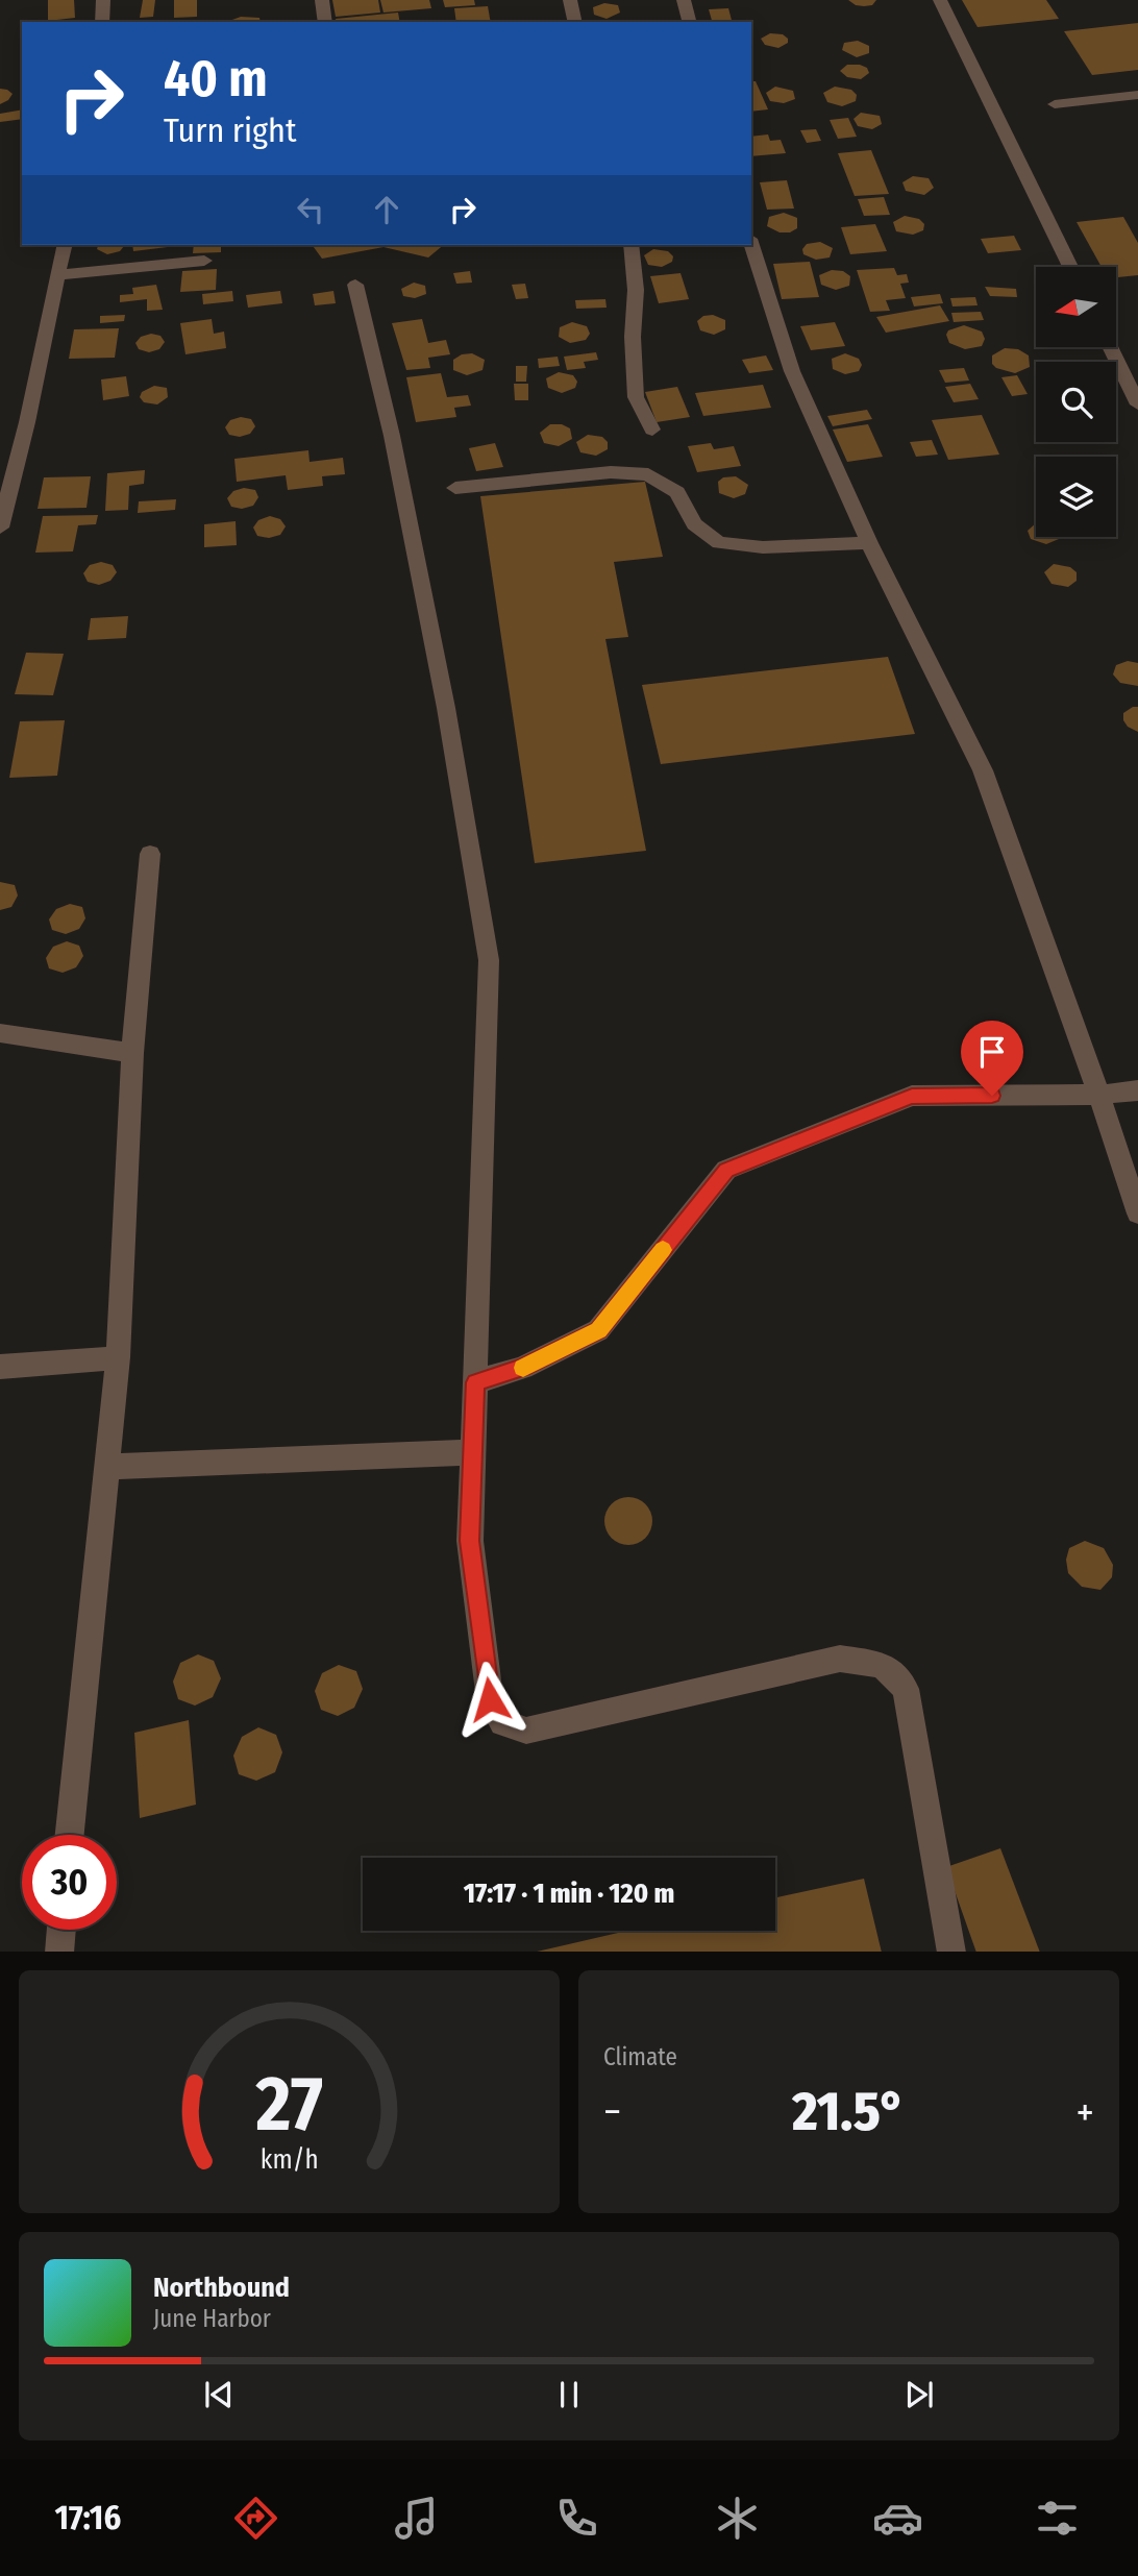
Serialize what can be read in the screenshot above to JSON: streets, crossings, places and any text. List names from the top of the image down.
{
  "north": "left",
  "page": {
    "turn": ["40 m", "Turn right"],
    "limit": "30",
    "trip": "17:17 · 1 min · 120 m",
    "tile": "Climate",
    "heat": ["−", "21.5°", "+"],
    "song": ["Northbound", "June Harbor"],
    "tabs": "17:16",
    "gauge": ["27", "km/h"]
  }
}
